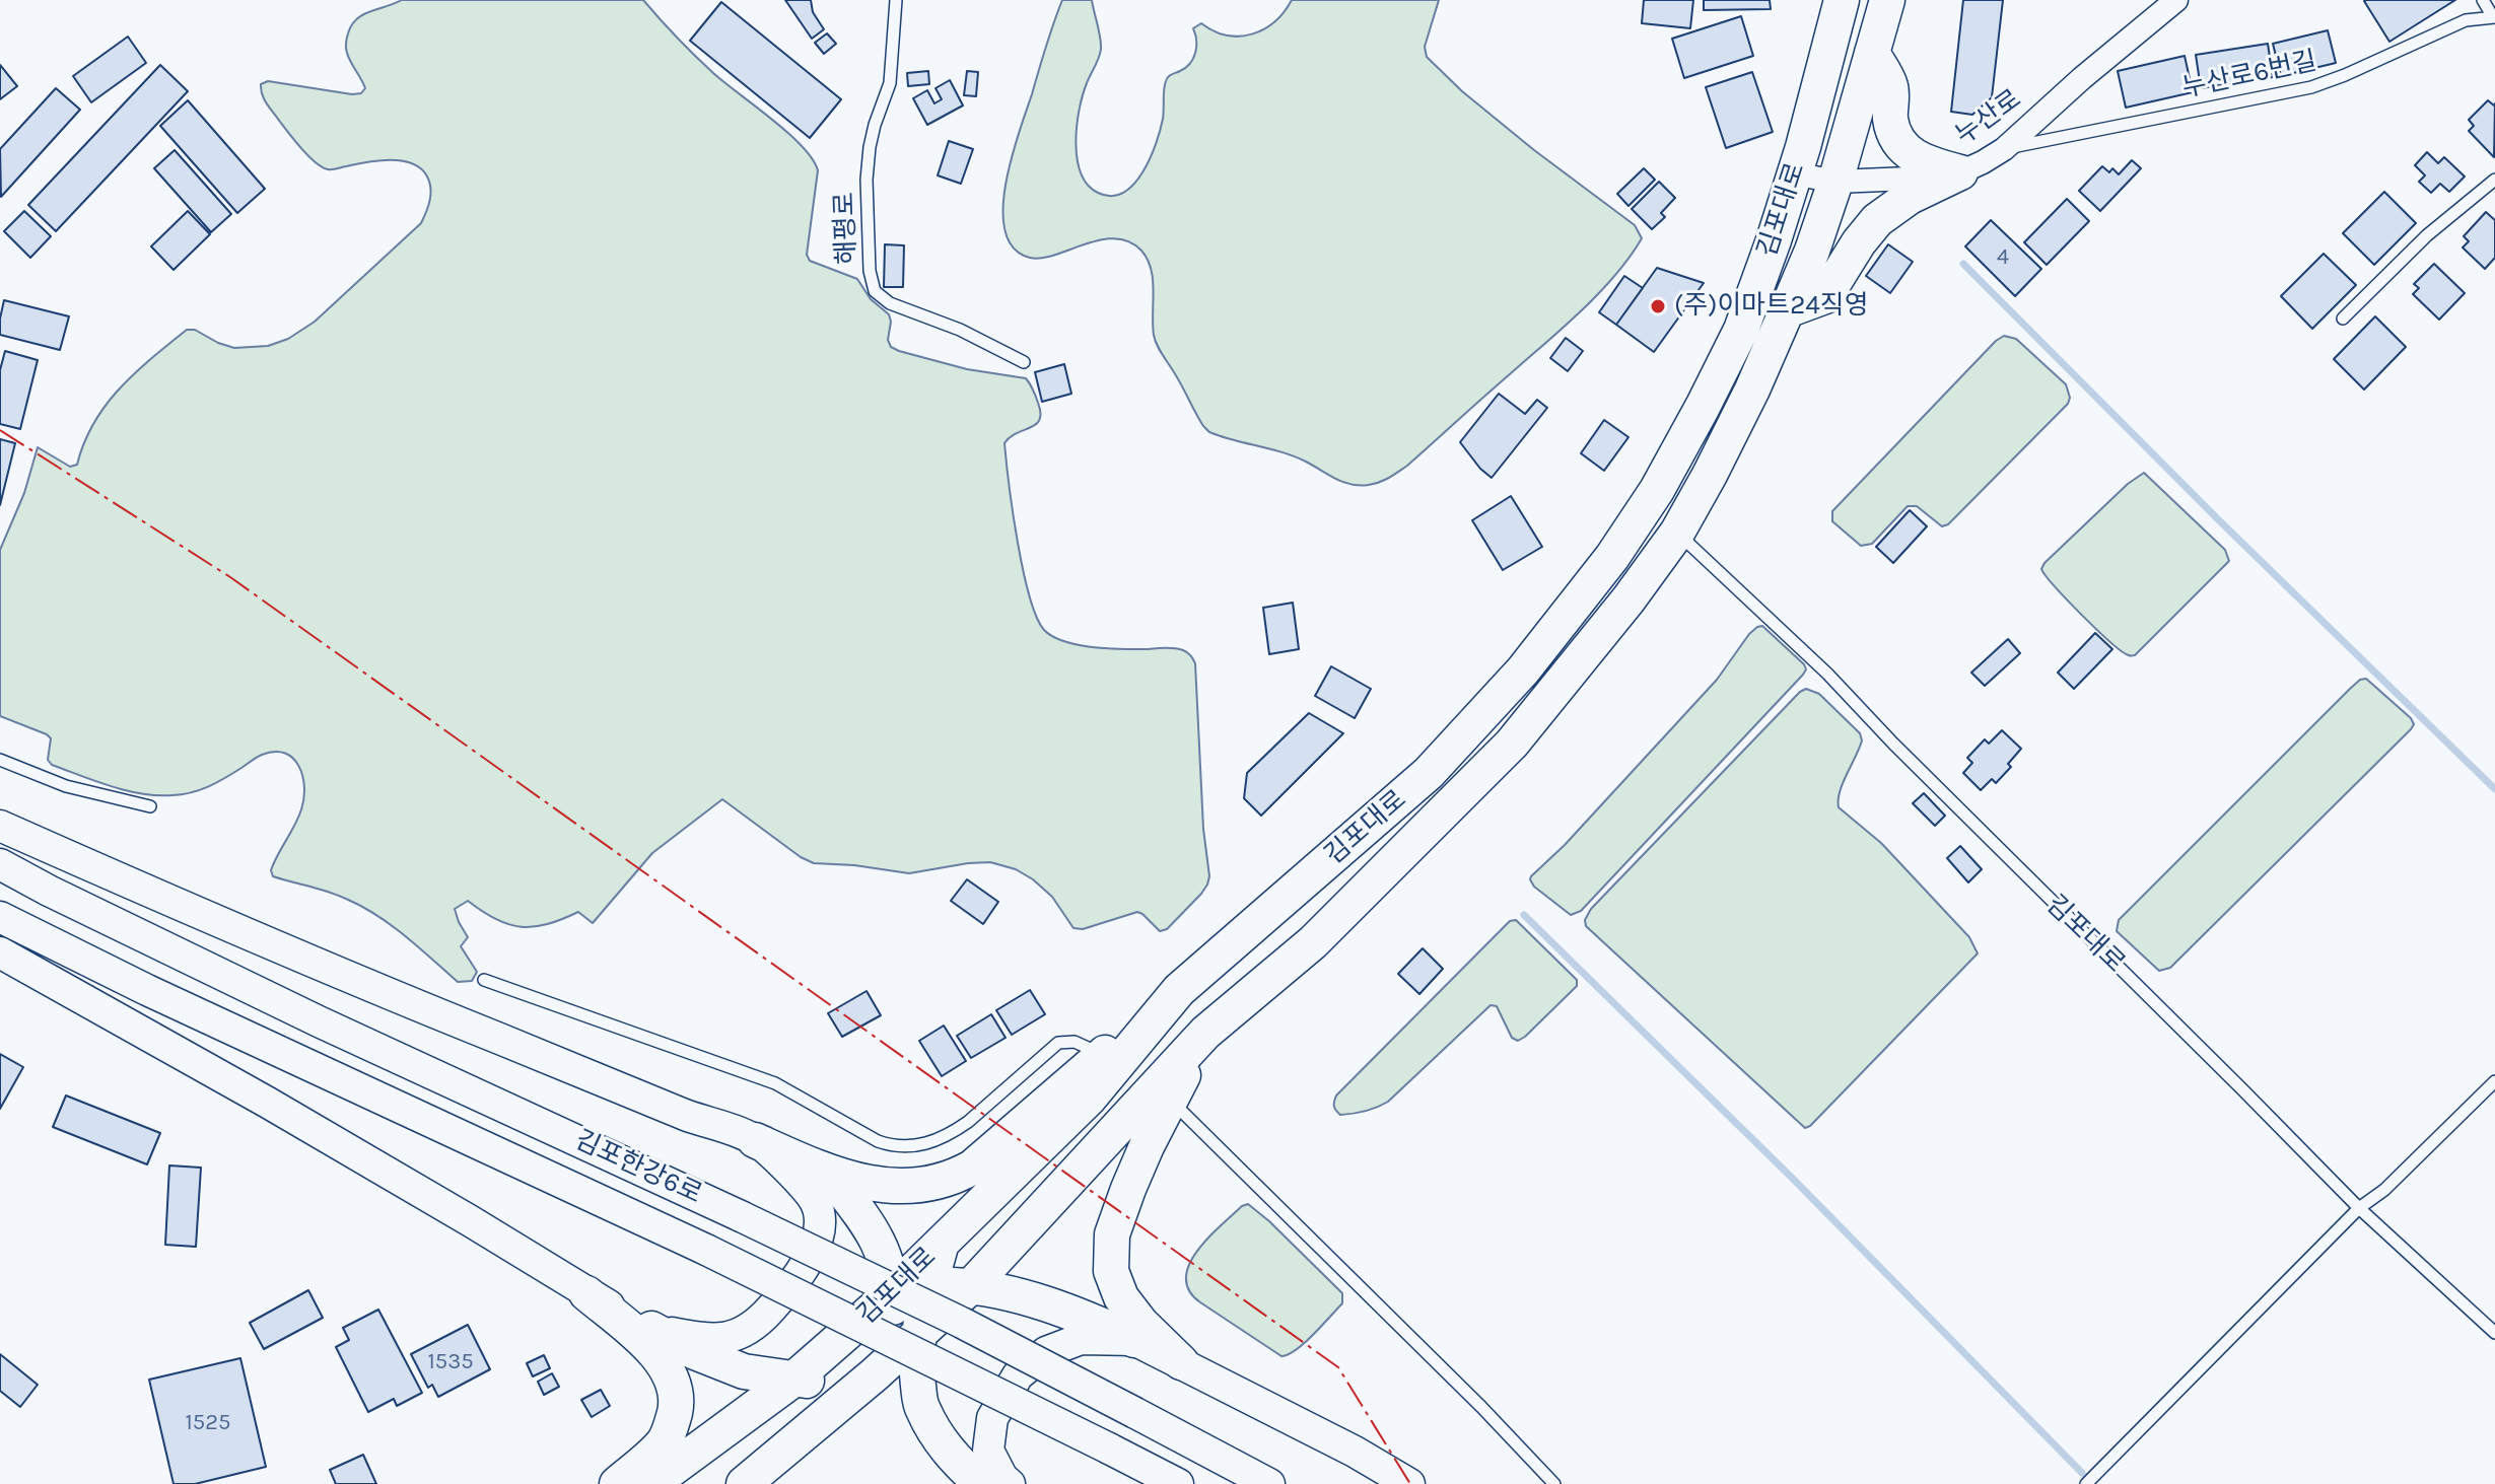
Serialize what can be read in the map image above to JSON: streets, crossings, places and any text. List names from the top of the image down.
{
  "streets": {
    "main road": ["김포대로"],
    "street": ["누산로", "김포한강6로"],
    "lane": ["누산로6번길", "해평로"]
  },
  "crossings": [
    ["누산로6번길", "누산로"],
    ["누산로", "김포대로"]
  ],
  "places": ["(주)이마트24직영"],
  "house_numbers": ["4", "1535", "1525"]
}
